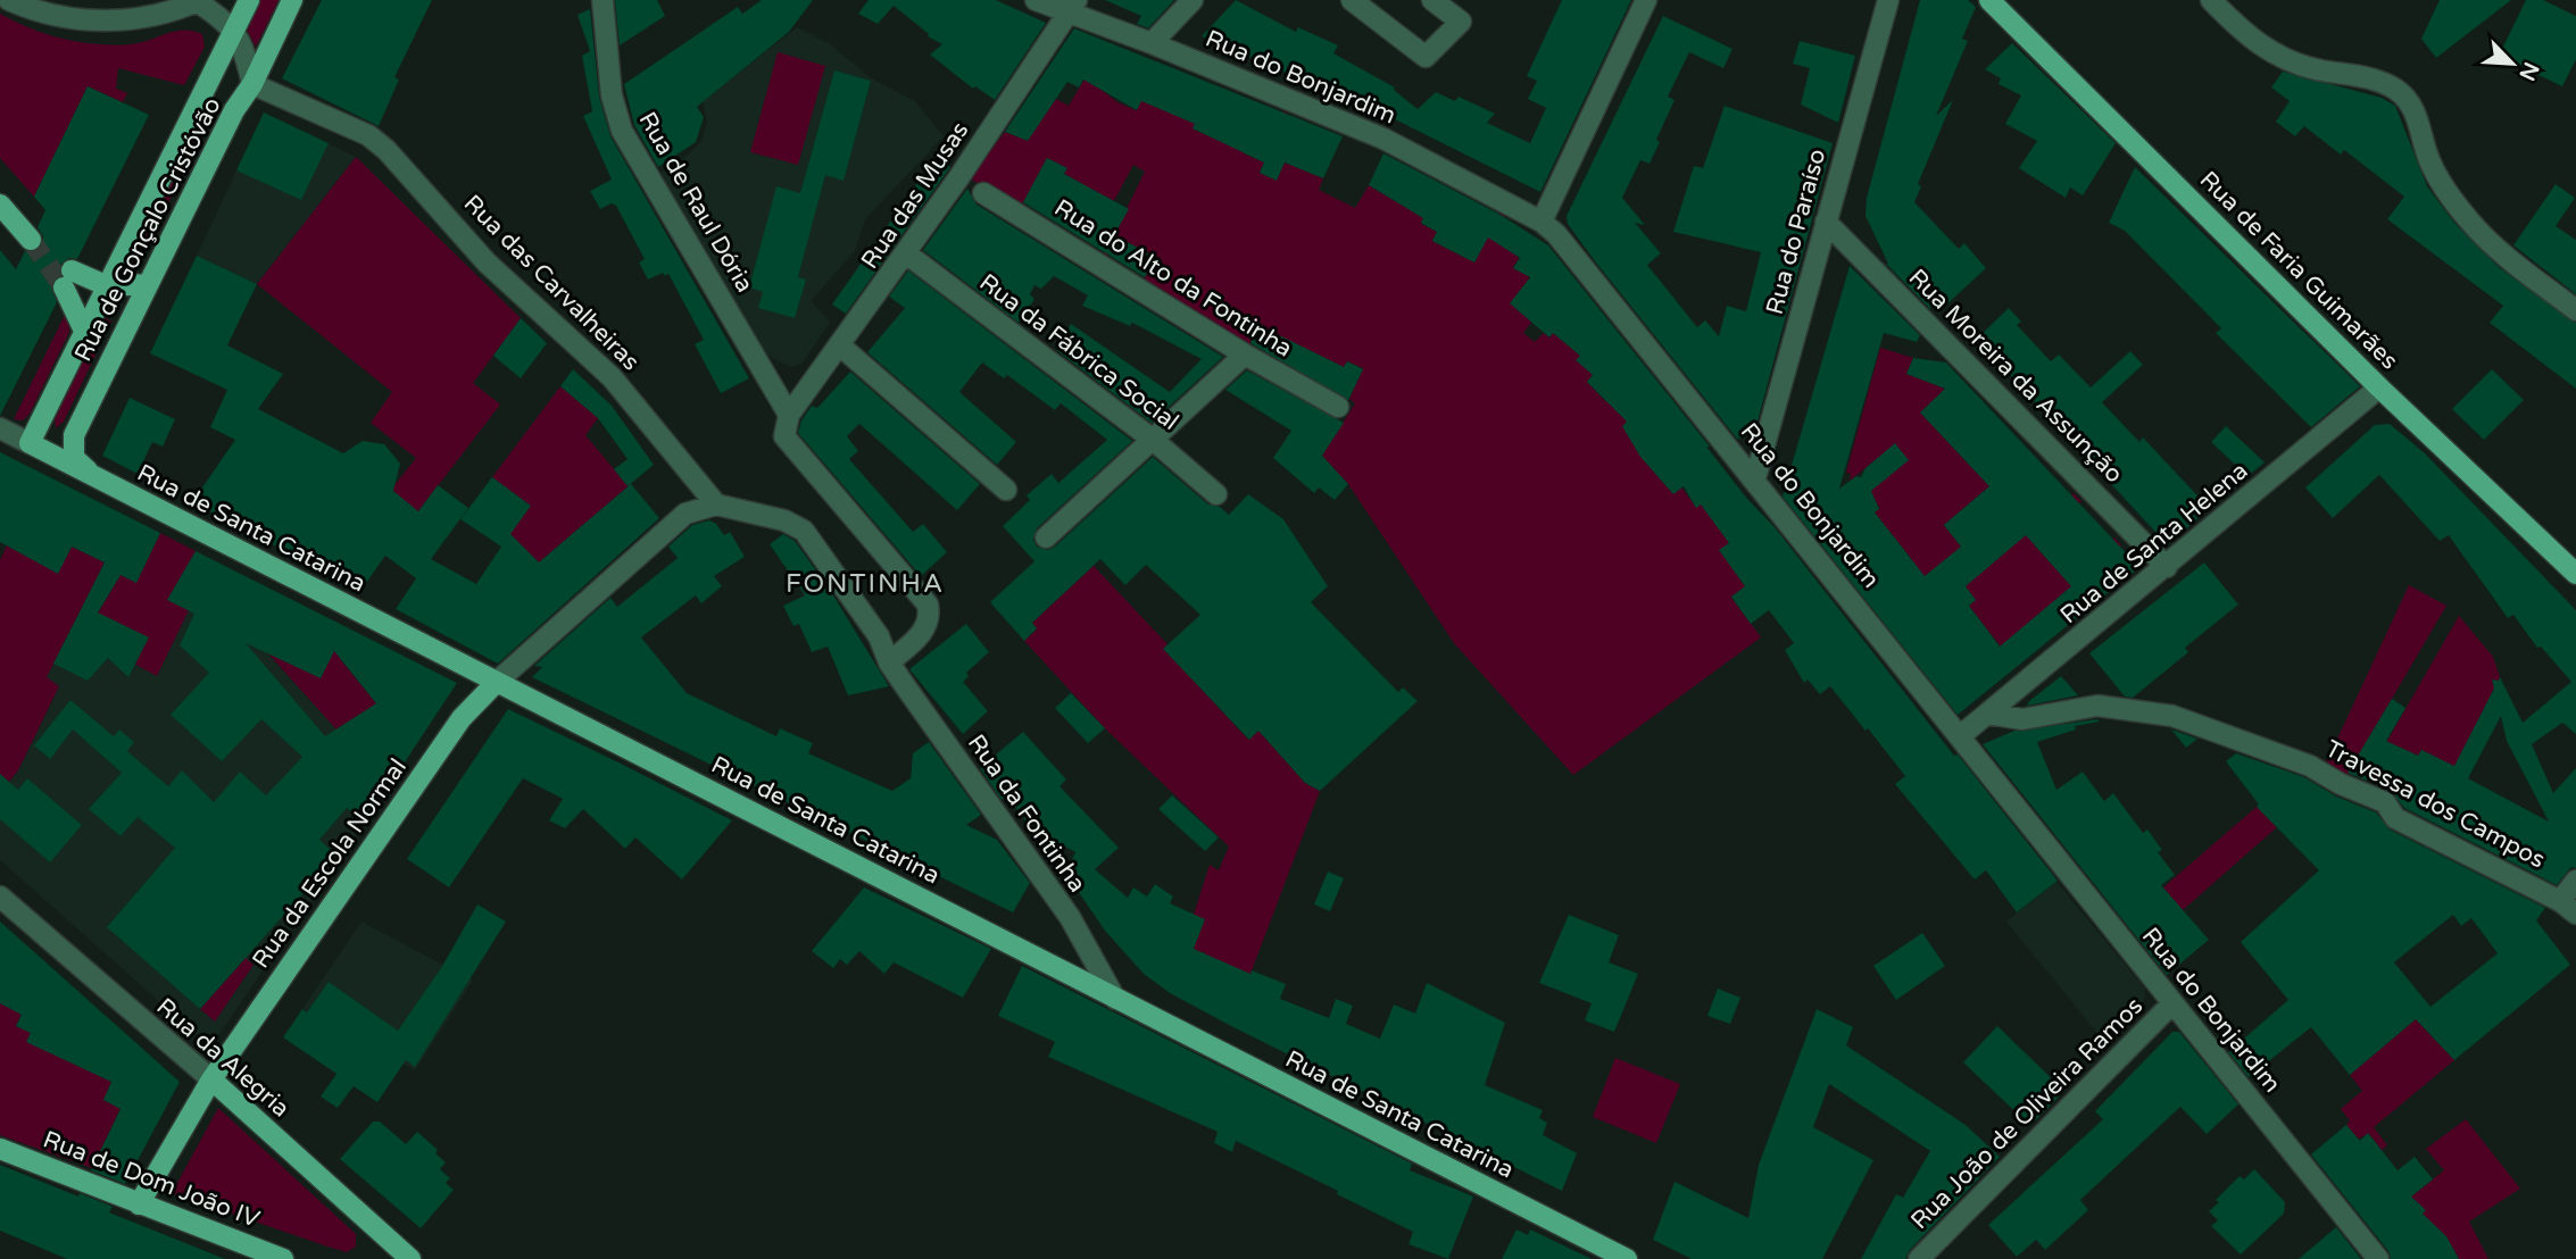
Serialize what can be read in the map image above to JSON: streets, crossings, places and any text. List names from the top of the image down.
{
  "streets": {
    "main road": [
      "Rua de Gonçalo Cristóvão",
      "Rua de Faria Guimarães",
      "Rua de Santa Catarina",
      "Rua da Escola Normal",
      "Rua da Alegria",
      "Rua de Dom João IV"
    ],
    "street": [
      "Rua do Bonjardim",
      "Rua das Musas",
      "Rua de Raul Dória",
      "Rua do Paraíso",
      "Rua do Alto da Fontinha",
      "Rua das Carvalheiras",
      "Rua da Fábrica Social",
      "Rua Moreira da Assunção",
      "Rua de Santa Helena",
      "Travessa dos Campos",
      "Rua da Fontinha",
      "Rua João de Oliveira Ramos"
    ]
  },
  "crossings": [
    ["Rua do Bonjardim", "Rua das Musas"],
    ["Rua do Bonjardim", "Rua do Paraíso"],
    ["Rua do Bonjardim", "Rua de Santa Helena"],
    ["Rua do Bonjardim", "Rua João de Oliveira Ramos"],
    ["Rua das Musas", "Rua de Raul Dória"],
    ["Rua das Musas", "Rua da Fábrica Social"],
    ["Rua de Gonçalo Cristóvão", "Rua das Carvalheiras"],
    ["Rua de Gonçalo Cristóvão", "Rua de Santa Catarina"],
    ["Rua do Paraíso", "Rua Moreira da Assunção"],
    ["Rua de Faria Guimarães", "Rua de Santa Helena"],
    ["Rua das Carvalheiras", "Rua da Fontinha"],
    ["Rua Moreira da Assunção", "Rua de Santa Helena"],
    ["Rua de Santa Catarina", "Rua da Fontinha"],
    ["Rua de Santa Catarina", "Rua da Escola Normal"],
    ["Rua de Santa Helena", "Travessa dos Campos"],
    ["Rua da Escola Normal", "Rua da Alegria"],
    ["Rua da Escola Normal", "Rua de Dom João IV"]
  ],
  "districts": ["FONTINHA"],
  "north": "bottom right"
}
